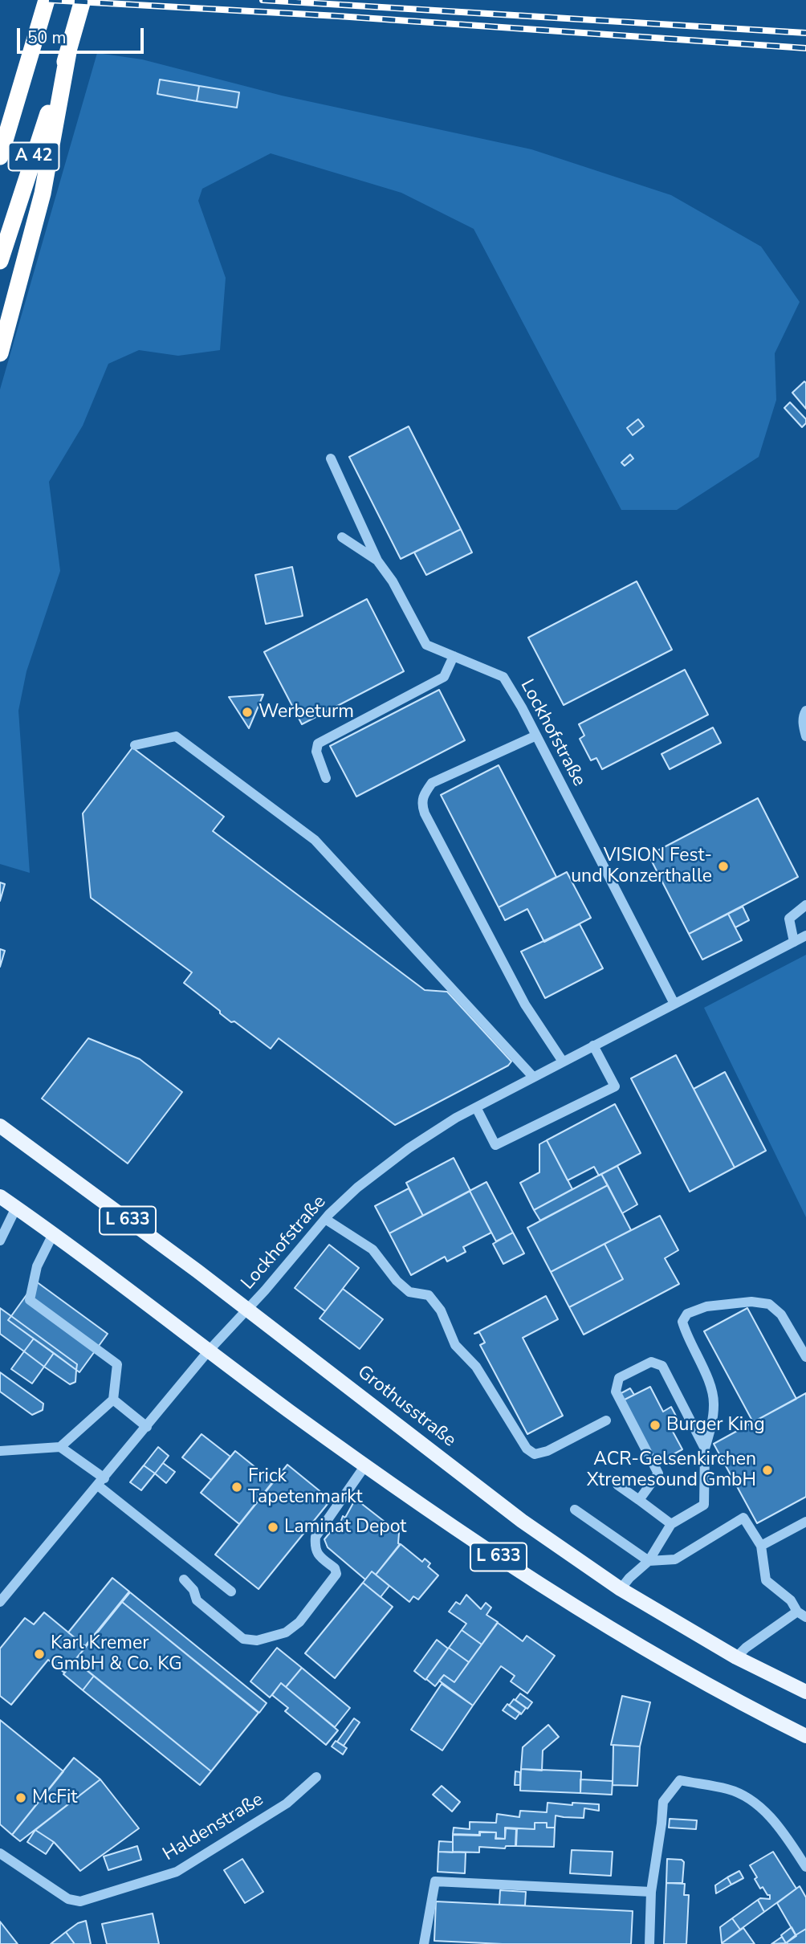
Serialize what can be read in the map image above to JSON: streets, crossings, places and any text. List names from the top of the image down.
{
  "streets": {
    "highway": ["A 42"],
    "main road": ["L 633", "Grothusstraße"],
    "street": ["Lockhofstraße", "Haldenstraße"]
  },
  "crossings": [
    ["Lockhofstraße", "L 633"],
    ["Lockhofstraße", "Grothusstraße"]
  ],
  "places": [
    "Werbeturm",
    "VISION Fest- und Konzerthalle",
    "Burger King",
    "ACR-Gelsenkirchen Xtremesound GmbH",
    "Frick Tapetenmarkt",
    "Laminat Depot",
    "Karl Kremer GmbH & Co. KG",
    "McFit"
  ],
  "scale_bar": "50 m"
}
